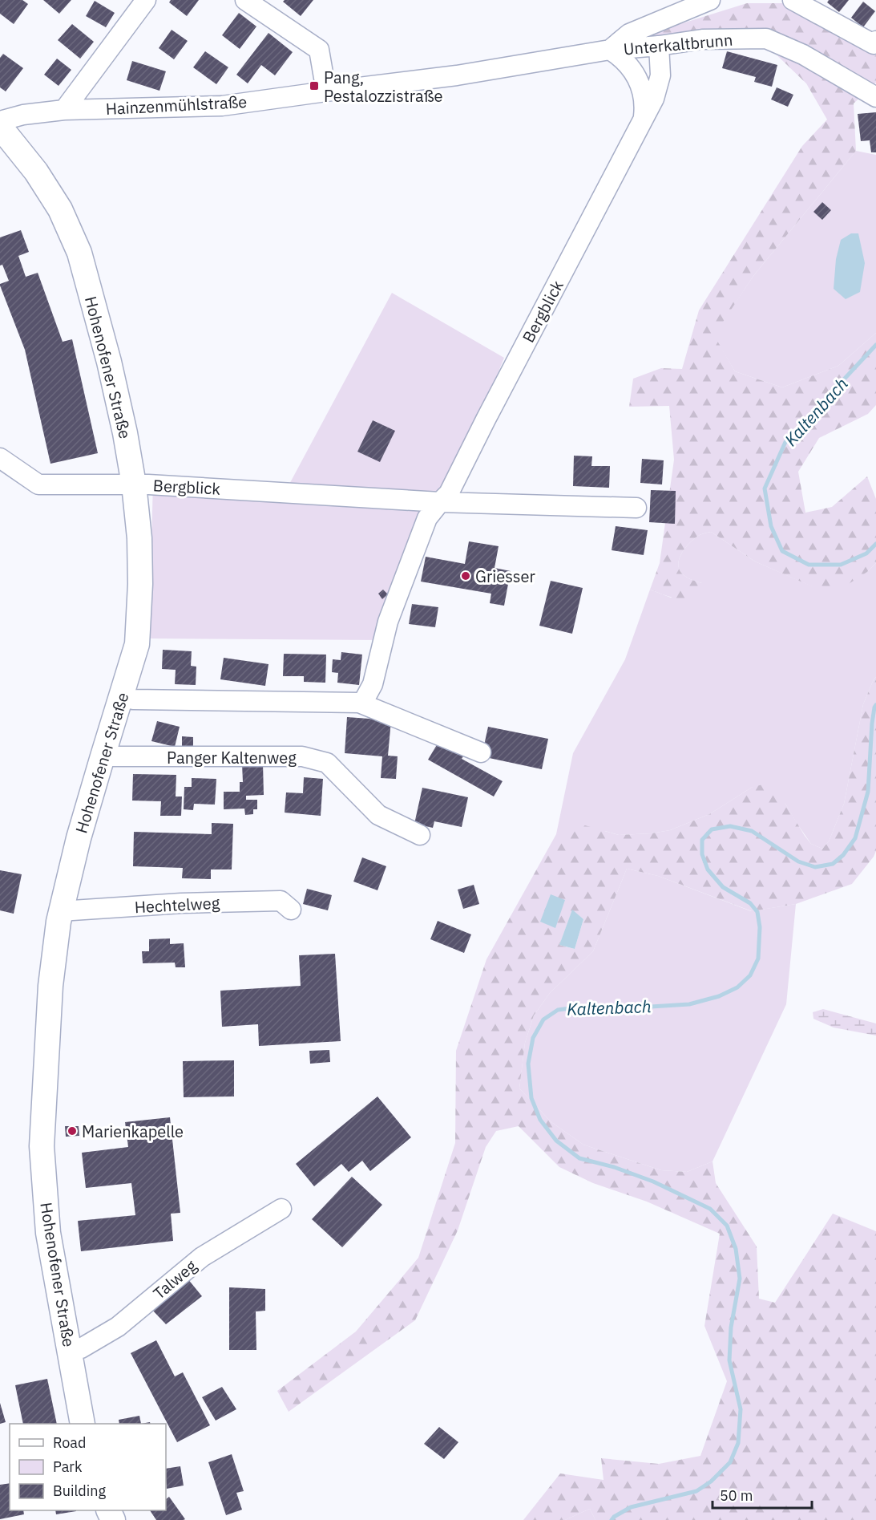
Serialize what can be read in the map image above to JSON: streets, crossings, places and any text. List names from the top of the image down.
{
  "streets": {
    "main road": ["Hohenofener Straße"],
    "street": [
      "Unterkaltbrunn",
      "Hainzenmühlstraße",
      "Bergblick",
      "Panger Kaltenweg",
      "Hechtelweg",
      "Talweg"
    ]
  },
  "crossings": [
    ["Unterkaltbrunn", "Hainzenmühlstraße"],
    ["Unterkaltbrunn", "Bergblick"],
    ["Hainzenmühlstraße", "Bergblick"],
    ["Bergblick", "Hohenofener Straße"],
    ["Hohenofener Straße", "Panger Kaltenweg"],
    ["Hohenofener Straße", "Hechtelweg"],
    ["Hohenofener Straße", "Talweg"]
  ],
  "water": ["Kaltenbach"],
  "places": {
    "transit": ["Pang, Pestalozzistraße"],
    "other": ["Griesser", "Marienkapelle"]
  },
  "legend": ["Road", "Park", "Building"],
  "scale_bar": "50 m"
}
